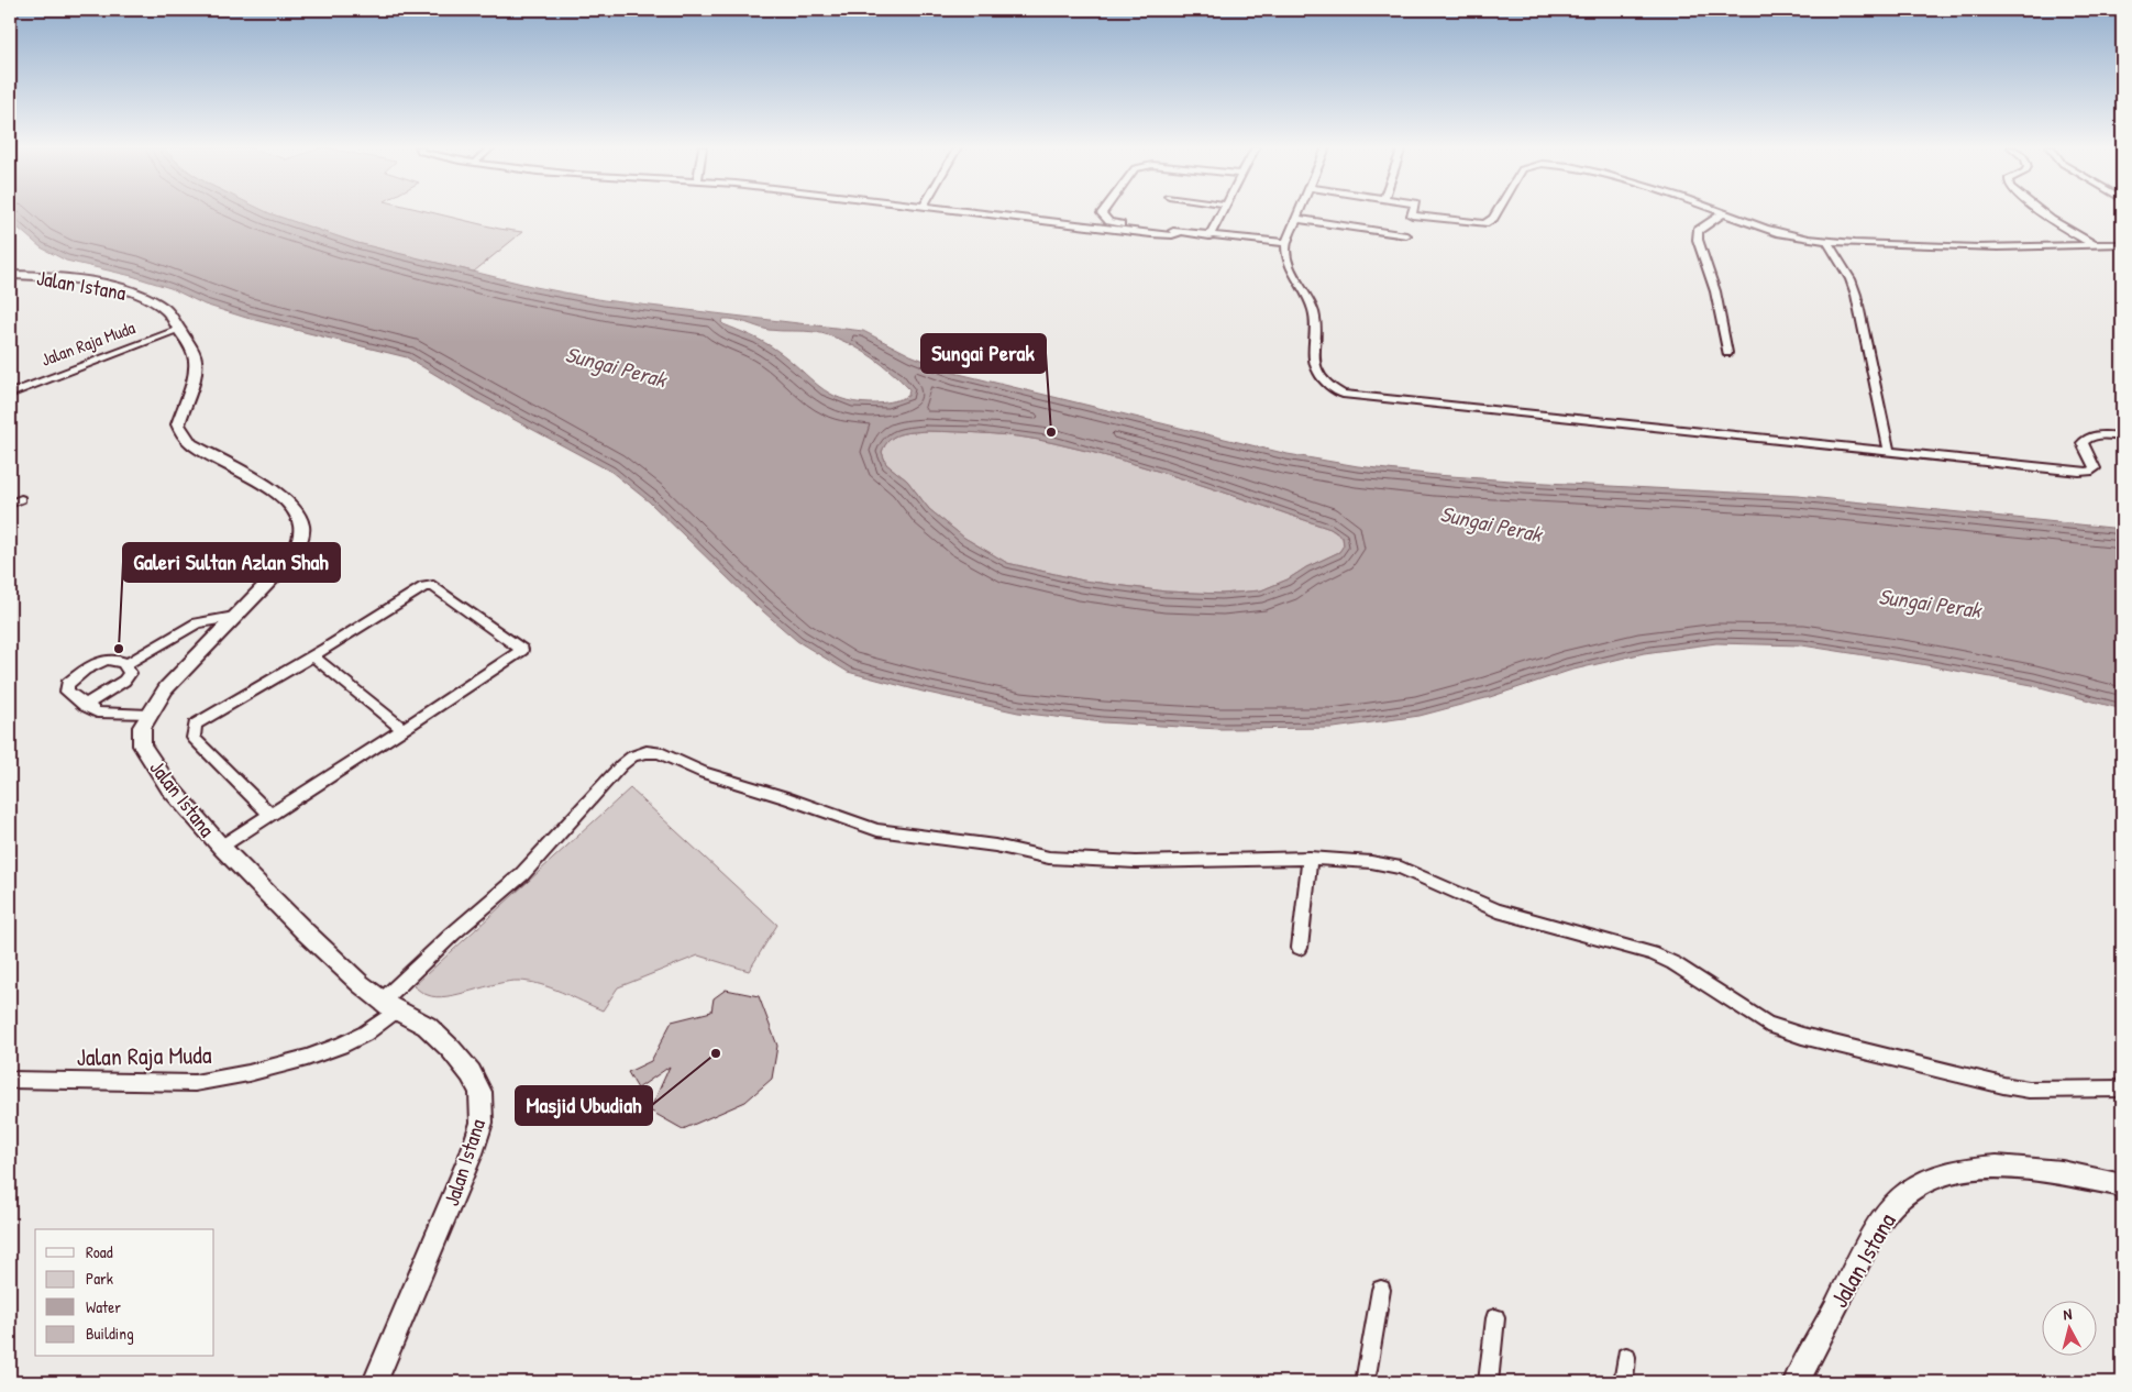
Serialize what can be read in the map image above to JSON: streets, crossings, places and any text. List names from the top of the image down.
{
  "streets": {
    "street": ["Jalan Istana", "Jalan Raja Muda"]
  },
  "crossings": [
    ["Jalan Istana", "Jalan Raja Muda"]
  ],
  "water": ["Sungai Perak"],
  "places": ["Sungai Perak", "Galeri Sultan Azlan Shah", "Masjid Ubudiah"],
  "legend": [
    "Road",
    "Park",
    "Water",
    "Building"
  ],
  "north": "top"
}
